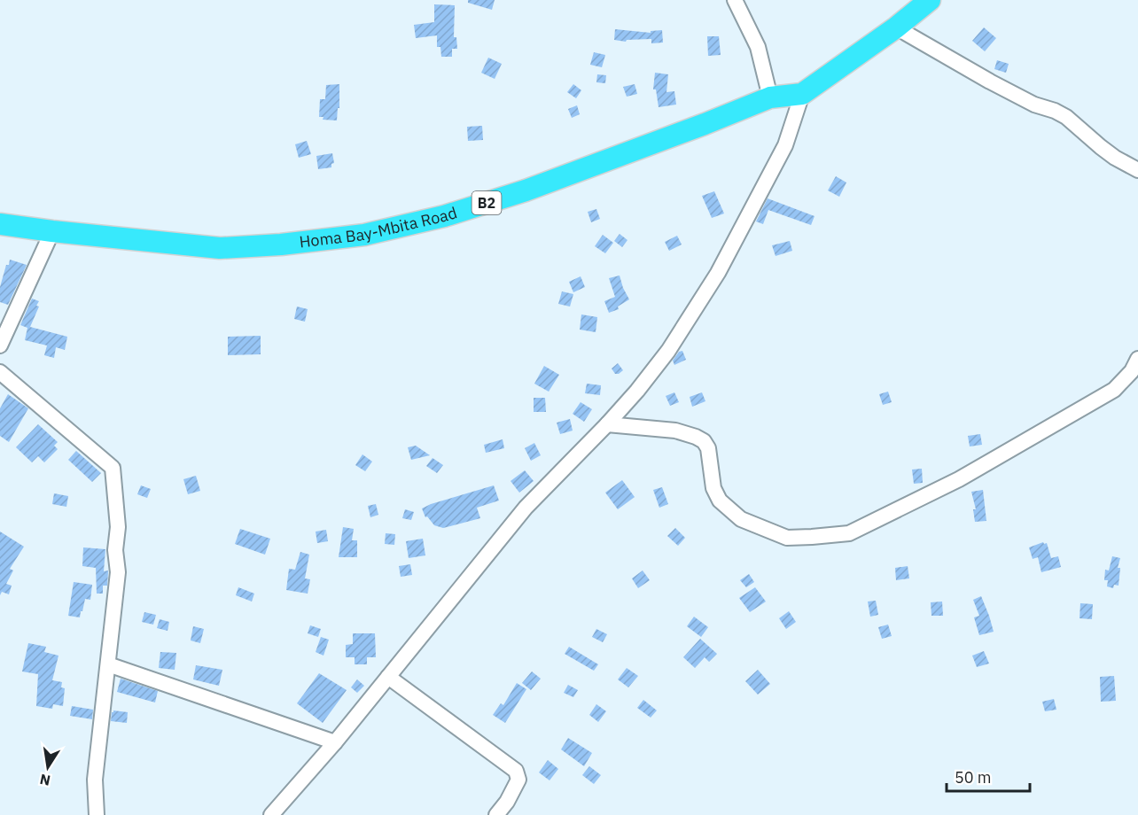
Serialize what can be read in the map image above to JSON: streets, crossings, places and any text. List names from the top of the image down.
{
  "streets": {
    "highway": ["B2", "Homa Bay-Mbita Road"]
  },
  "scale_bar": "50 m",
  "north": "bottom"
}
